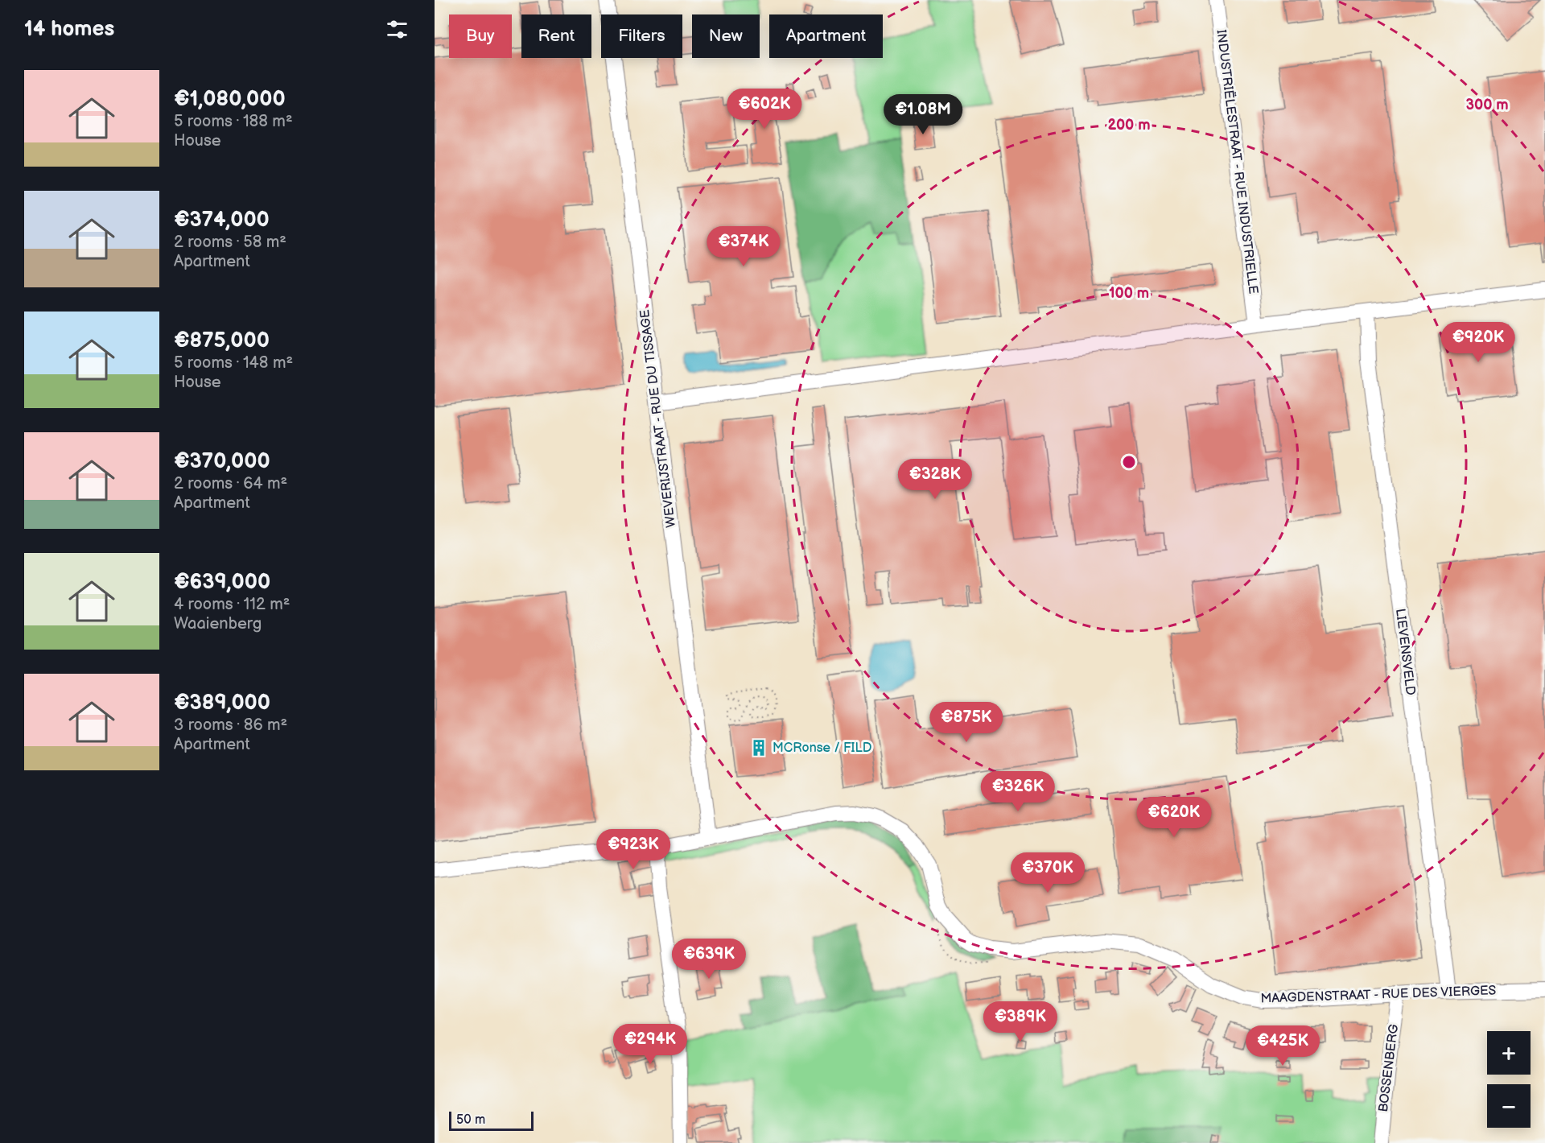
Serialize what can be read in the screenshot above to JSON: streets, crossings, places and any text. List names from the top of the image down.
{
  "streets": {
    "street": [
      "INDUSTRIËLESTRAAT - RUE INDUSTRIELLE",
      "WEVERIJSTRAAT - RUE DU TISSAGE",
      "LIEVENSVELD",
      "MAAGDENSTRAAT - RUE DES VIERGES",
      "BOSSENBERG"
    ]
  },
  "crossings": [
    ["WEVERIJSTRAAT - RUE DU TISSAGE", "MAAGDENSTRAAT - RUE DES VIERGES"],
    ["LIEVENSVELD", "MAAGDENSTRAAT - RUE DES VIERGES"],
    ["MAAGDENSTRAAT - RUE DES VIERGES", "BOSSENBERG"]
  ],
  "places": {
    "building": ["MCRonse / FILD"]
  },
  "scale_bar": "50 m",
  "page": {
    "heading": "14 homes",
    "chip": [
      "Buy",
      "Rent",
      "Filters",
      "New",
      "Apartment"
    ],
    "list": [
      {
        "name": "€1,080,000",
        "note": "5 rooms · 188 m² · House"
      },
      {
        "name": "€374,000",
        "note": "2 rooms · 58 m² · Apartment"
      },
      {
        "name": "€875,000",
        "note": "5 rooms · 148 m² · House"
      },
      {
        "name": "€370,000",
        "note": "2 rooms · 64 m² · Apartment"
      },
      {
        "name": "€639,000",
        "note": "4 rooms · 112 m² · Waaienberg"
      },
      {
        "name": "€389,000",
        "note": "3 rooms · 86 m² · Apartment"
      }
    ],
    "price": [
      "€602K",
      "€1.08M",
      "€374K",
      "€920K",
      "€328K",
      "€875K",
      "€326K",
      "€620K",
      "€923K",
      "€370K",
      "€639K",
      "€389K",
      "€294K",
      "€425K"
    ],
    "map_buttons": ["+", "−"],
    "scale": "50 m"
  },
  "rings": ["300 m", "200 m", "100 m"]
}
